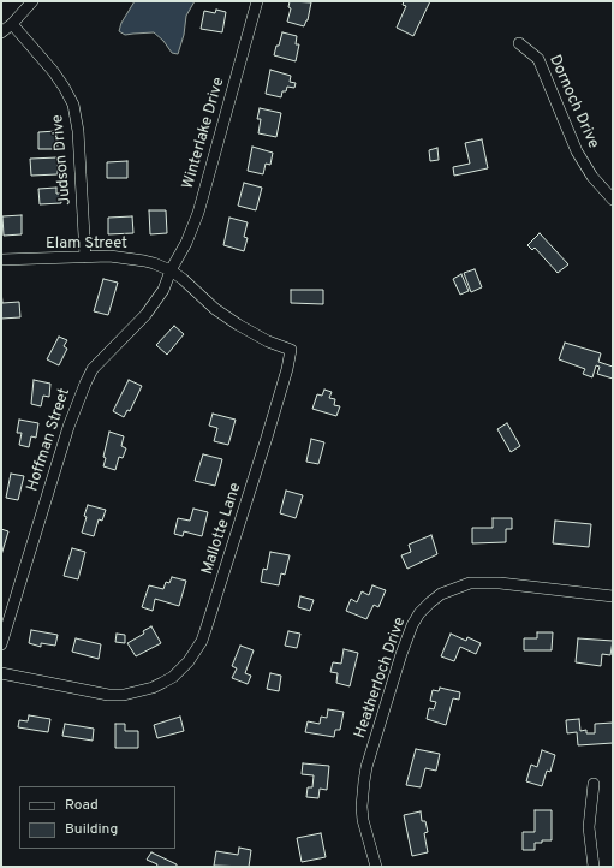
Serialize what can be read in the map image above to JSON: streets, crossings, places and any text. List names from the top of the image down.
{
  "streets": {
    "street": [
      "Dornoch Drive",
      "Winterlake Drive",
      "Judson Drive",
      "Elam Street",
      "Hoffman Street",
      "Mallotte Lane",
      "Heatherloch Drive"
    ]
  },
  "crossings": [
    ["Winterlake Drive", "Elam Street"],
    ["Winterlake Drive", "Hoffman Street"],
    ["Winterlake Drive", "Mallotte Lane"],
    ["Judson Drive", "Elam Street"],
    ["Elam Street", "Hoffman Street"],
    ["Elam Street", "Mallotte Lane"],
    ["Hoffman Street", "Mallotte Lane"]
  ],
  "legend": ["Road", "Building"]
}
